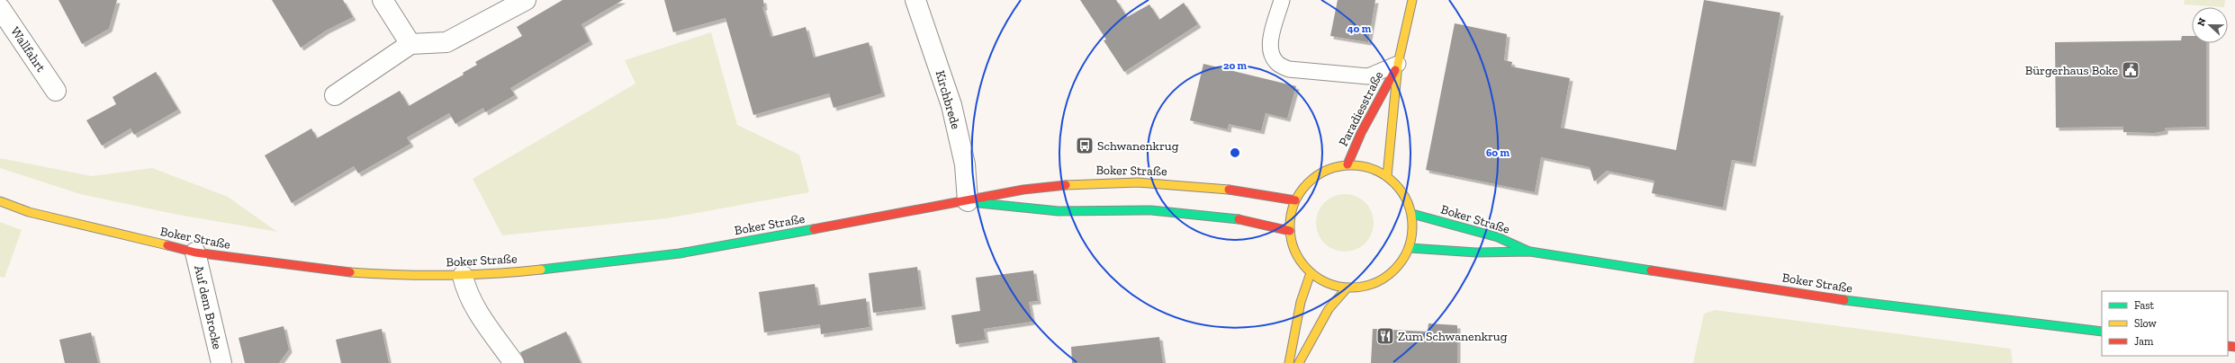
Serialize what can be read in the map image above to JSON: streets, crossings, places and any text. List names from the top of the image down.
{
  "streets": {
    "main road": ["Paradiesstraße", "Boker Straße"],
    "street": ["Wallfahrt", "Kirchbrede", "Auf dem Brocke"]
  },
  "crossings": [
    ["Kirchbrede", "Boker Straße"],
    ["Paradiesstraße", "Boker Straße"],
    ["Boker Straße", "Auf dem Brocke"]
  ],
  "places": {
    "public building": ["Bürgerhaus Boke"],
    "bus stop": ["Schwanenkrug"],
    "restaurant": ["Zum Schwanenkrug"]
  },
  "legend": ["Fast", "Slow", "Jam"],
  "north": "left",
  "rings": ["40 m", "20 m", "60 m"]
}
